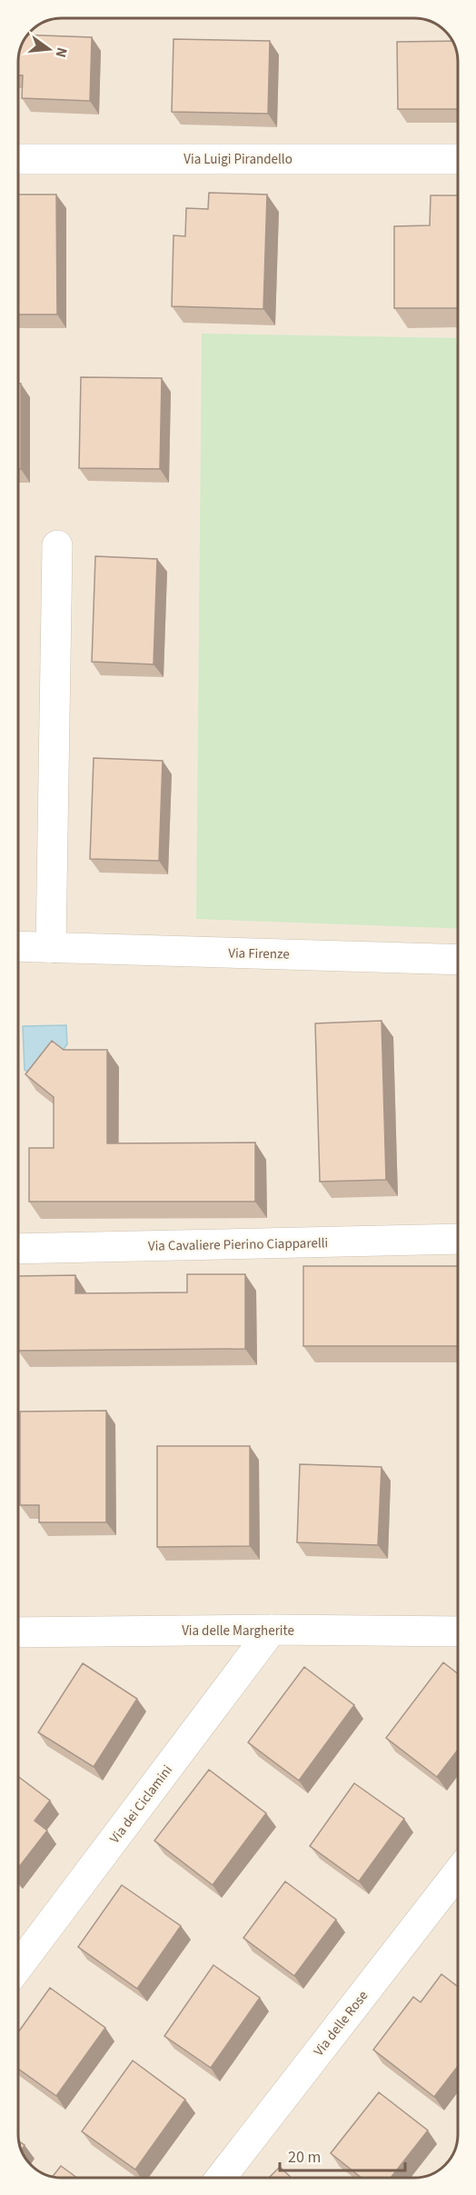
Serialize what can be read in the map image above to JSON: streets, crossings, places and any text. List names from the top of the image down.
{
  "streets": {
    "street": [
      "Via Luigi Pirandello",
      "Via Firenze",
      "Via Cavaliere Pierino Ciapparelli",
      "Via delle Margherite",
      "Via dei Ciclamini",
      "Via delle Rose"
    ]
  },
  "crossings": [
    ["Via delle Margherite", "Via dei Ciclamini"]
  ],
  "scale_bar": "20 m",
  "north": "right"
}
